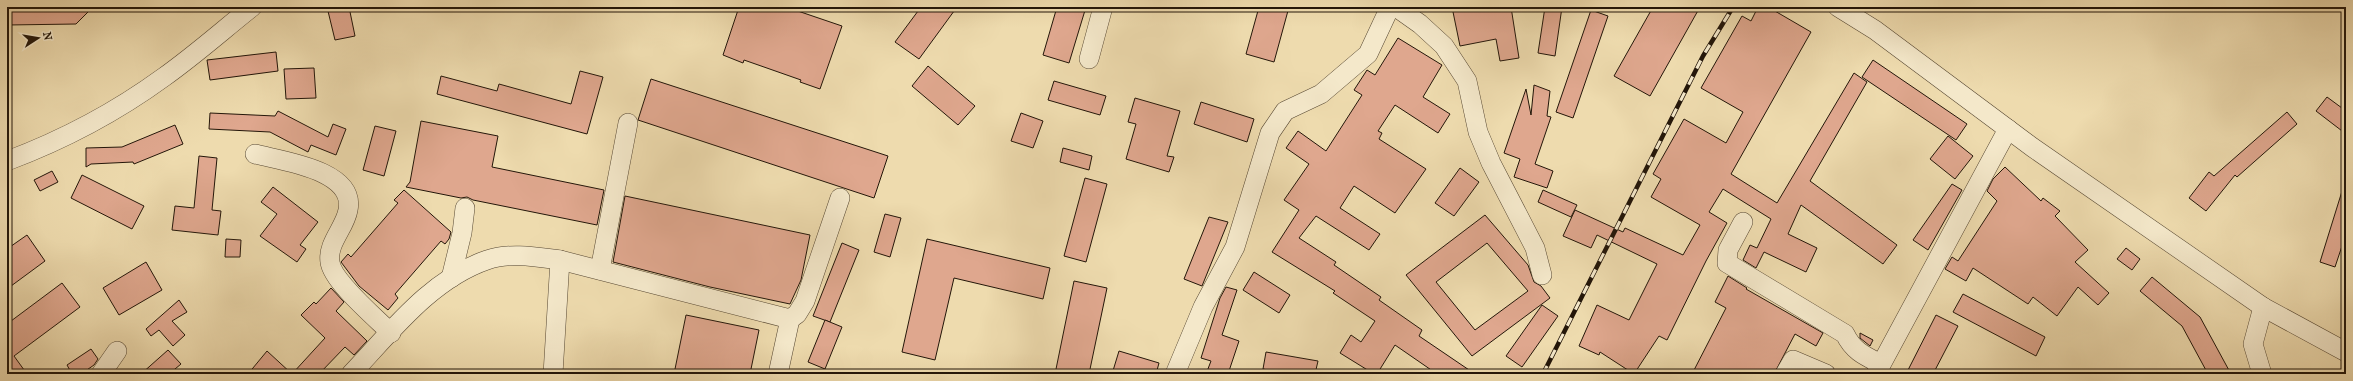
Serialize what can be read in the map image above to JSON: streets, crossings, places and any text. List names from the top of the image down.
{
  "north": "right"
}
